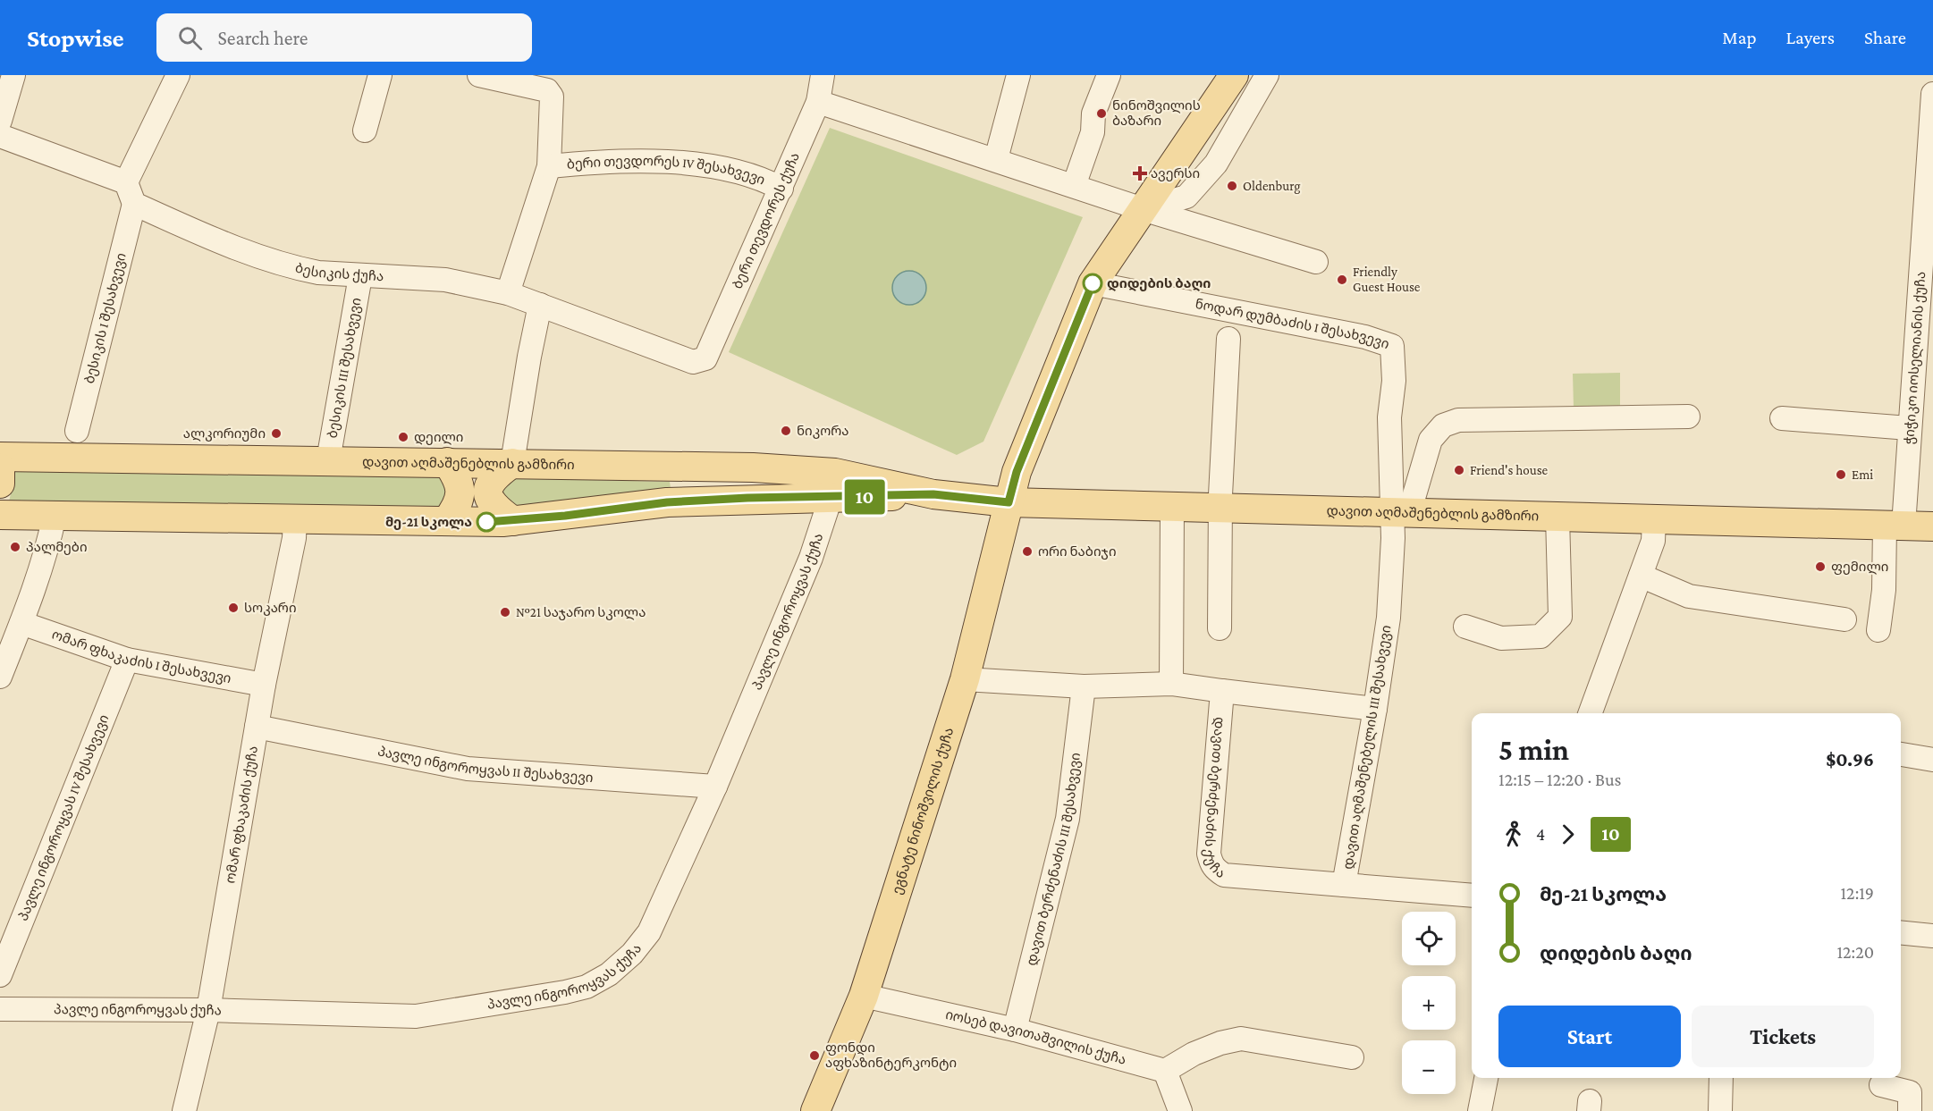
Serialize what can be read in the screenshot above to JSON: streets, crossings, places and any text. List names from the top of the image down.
{
  "streets": {
    "main road": ["დავით აღმაშენებლის გამზირი", "ეგნატე ნინოშვილის ქუჩა"],
    "street": [
      "ბერი თევდორეს IV შესახვევი",
      "ბერი თევდორეს ქუჩა",
      "ბესიკის ქუჩა",
      "ბესიკის I შესახვევი",
      "ნოდარ დუმბაძის I შესახვევი",
      "ჭიჭიკო იოსელიანის ქუჩა",
      "ბესიკის III შესახვევი",
      "პავლე ინგოროყვას ქუჩა",
      "ომარ ფხაკაძის I შესახვევი",
      "დავით აღმაშენებელის III შესახვევი",
      "პავლე ინგოროყვას II შესახვევი",
      "დავით ბერძენაძის ქუჩა",
      "ომარ ფხაკაძის ქუჩა",
      "პავლე ინგოროყვას IV შესახვევი",
      "დავით ბერძენაძის III შესახვევი",
      "იოსებ დავითაშვილის ქუჩა"
    ]
  },
  "crossings": [
    ["ბერი თევდორეს IV შესახვევი", "ბერი თევდორეს ქუჩა"],
    ["ბერი თევდორეს IV შესახვევი", "ბესიკის ქუჩა"],
    ["ბერი თევდორეს ქუჩა", "ბესიკის ქუჩა"],
    ["ბესიკის ქუჩა", "ბესიკის I შესახვევი"],
    ["ბესიკის ქუჩა", "ბესიკის III შესახვევი"],
    ["ნოდარ დუმბაძის I შესახვევი", "დავით აღმაშენებლის გამზირი"],
    ["ნოდარ დუმბაძის I შესახვევი", "დავით აღმაშენებელის III შესახვევი"],
    ["ნოდარ დუმბაძის I შესახვევი", "ეგნატე ნინოშვილის ქუჩა"],
    ["ჭიჭიკო იოსელიანის ქუჩა", "დავით აღმაშენებლის გამზირი"],
    ["ბესიკის III შესახვევი", "დავით აღმაშენებლის გამზირი"],
    ["დავით აღმაშენებლის გამზირი", "პავლე ინგოროყვას ქუჩა"],
    ["დავით აღმაშენებლის გამზირი", "დავით აღმაშენებელის III შესახვევი"],
    ["დავით აღმაშენებლის გამზირი", "ეგნატე ნინოშვილის ქუჩა"],
    ["დავით აღმაშენებლის გამზირი", "ომარ ფხაკაძის ქუჩა"],
    ["პავლე ინგოროყვას ქუჩა", "პავლე ინგოროყვას II შესახვევი"],
    ["პავლე ინგოროყვას ქუჩა", "ომარ ფხაკაძის ქუჩა"],
    ["ომარ ფხაკაძის I შესახვევი", "ომარ ფხაკაძის ქუჩა"],
    ["ომარ ფხაკაძის I შესახვევი", "პავლე ინგოროყვას IV შესახვევი"],
    ["დავით აღმაშენებელის III შესახვევი", "დავით ბერძენაძის ქუჩა"],
    ["პავლე ინგოროყვას II შესახვევი", "ომარ ფხაკაძის ქუჩა"],
    ["დავით ბერძენაძის ქუჩა", "ეგნატე ნინოშვილის ქუჩა"],
    ["დავით ბერძენაძის ქუჩა", "დავით ბერძენაძის III შესახვევი"],
    ["ეგნატე ნინოშვილის ქუჩა", "იოსებ დავითაშვილის ქუჩა"],
    ["დავით ბერძენაძის III შესახვევი", "იოსებ დავითაშვილის ქუჩა"]
  ],
  "places": {
    "other": [
      "ნინოშვილის ბაზარი",
      "Oldenburg",
      "Friendly Guest House",
      "დიდების ბაღი",
      "ნიკორა",
      "ალკორიუმი",
      "დეილი",
      "Friend's house",
      "Emi",
      "მე-21 სკოლა",
      "პალმები",
      "ორი ნაბიჯი",
      "ფემილი",
      "სოკარი",
      "№21 საჯარო სკოლა",
      "ფონდი აფხაზინტერკონტი"
    ],
    "health": ["ავერსი"]
  },
  "lines": ["bus line 10"],
  "page": {
    "header": "Stopwise",
    "search": "Search here",
    "nav": ["Map", "Layers", "Share"],
    "on_map": "10",
    "heading": ["5 min", "12:15 – 12:20 · Bus", "$0.96"],
    "legs": ["4", "10"],
    "list": [
      {
        "name": "მე-21 სკოლა",
        "value": "12:19"
      },
      {
        "name": "დიდების ბაღი",
        "value": "12:20"
      }
    ],
    "map_buttons": ["+", "−"],
    "buttons": ["Start", "Tickets"]
  }
}
